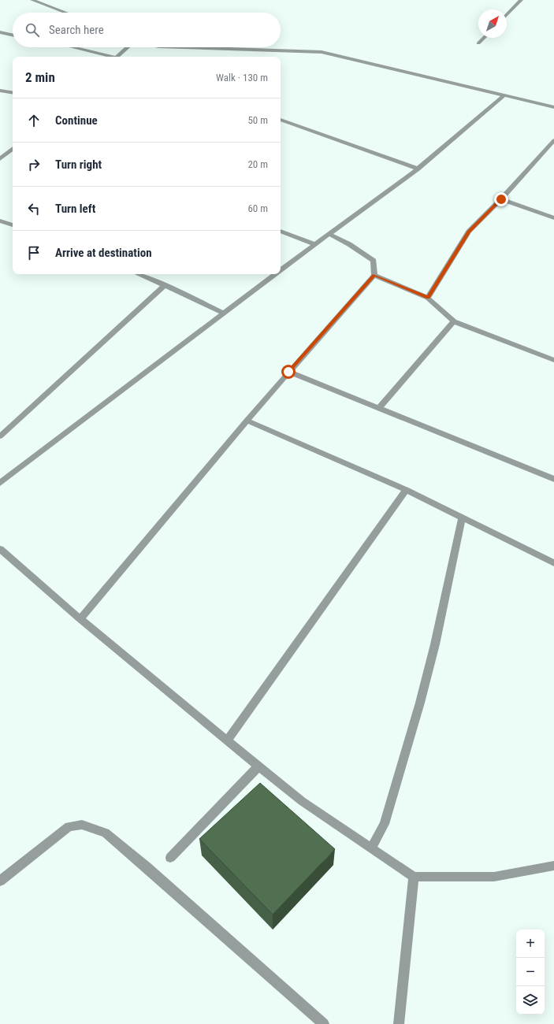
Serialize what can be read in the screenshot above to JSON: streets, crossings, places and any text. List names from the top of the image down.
{
  "north": "top right",
  "page": {
    "search": "Search here",
    "heading": ["2 min", "Walk · 130 m"],
    "list": [
      ["Continue", "50 m"],
      ["Turn right", "20 m"],
      ["Turn left", "60 m"],
      "Arrive at destination"
    ],
    "map_buttons": ["+", "−"]
  }
}
